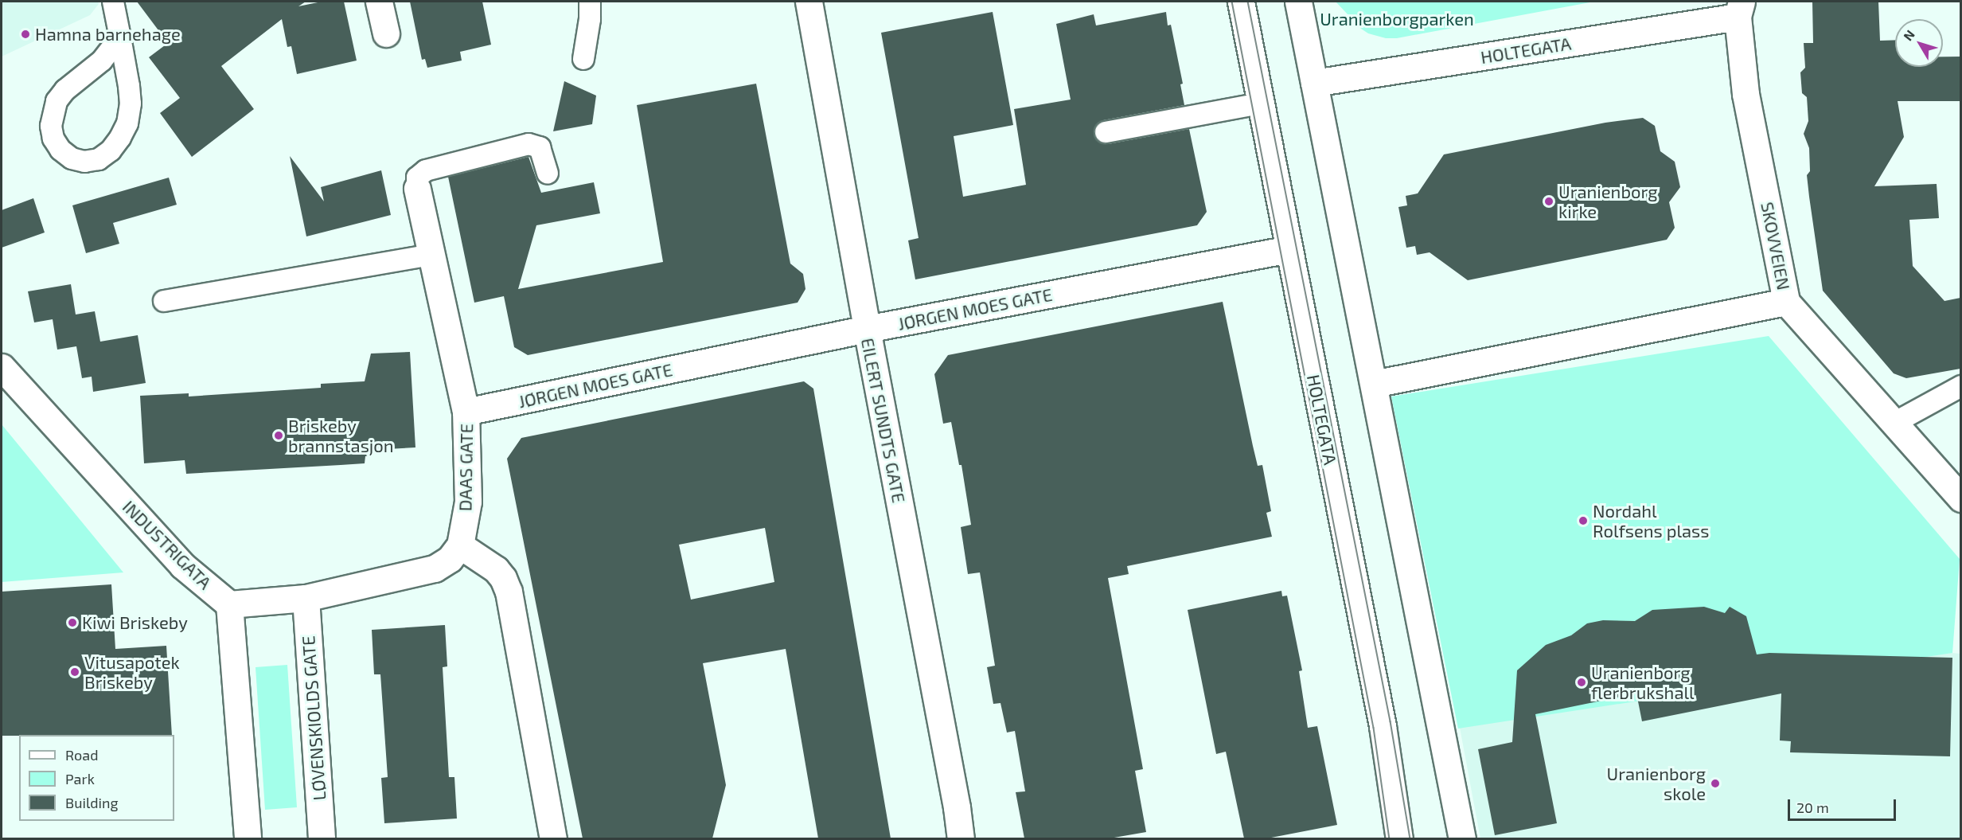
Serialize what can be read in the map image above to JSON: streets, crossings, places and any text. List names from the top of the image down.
{
  "streets": {
    "street": [
      "HOLTEGATA",
      "SKOVVEIEN",
      "JØRGEN MOES GATE",
      "EILERT SUNDTS GATE",
      "DAAS GATE",
      "INDUSTRIGATA",
      "LØVENSKIOLDS GATE"
    ]
  },
  "crossings": [
    ["HOLTEGATA", "SKOVVEIEN"],
    ["HOLTEGATA", "JØRGEN MOES GATE"],
    ["JØRGEN MOES GATE", "EILERT SUNDTS GATE"],
    ["JØRGEN MOES GATE", "DAAS GATE"]
  ],
  "parks": ["Uranienborgparken"],
  "places": [
    "Hamna barnehage",
    "Uranienborg kirke",
    "Briskeby brannstasjon",
    "Nordahl Rolfsens plass",
    "Kiwi Briskeby",
    "Vitusapotek Briskeby",
    "Uranienborg flerbrukshall",
    "Uranienborg skole"
  ],
  "legend": ["Road", "Park", "Building"],
  "scale_bar": "20 m",
  "north": "top left"
}
